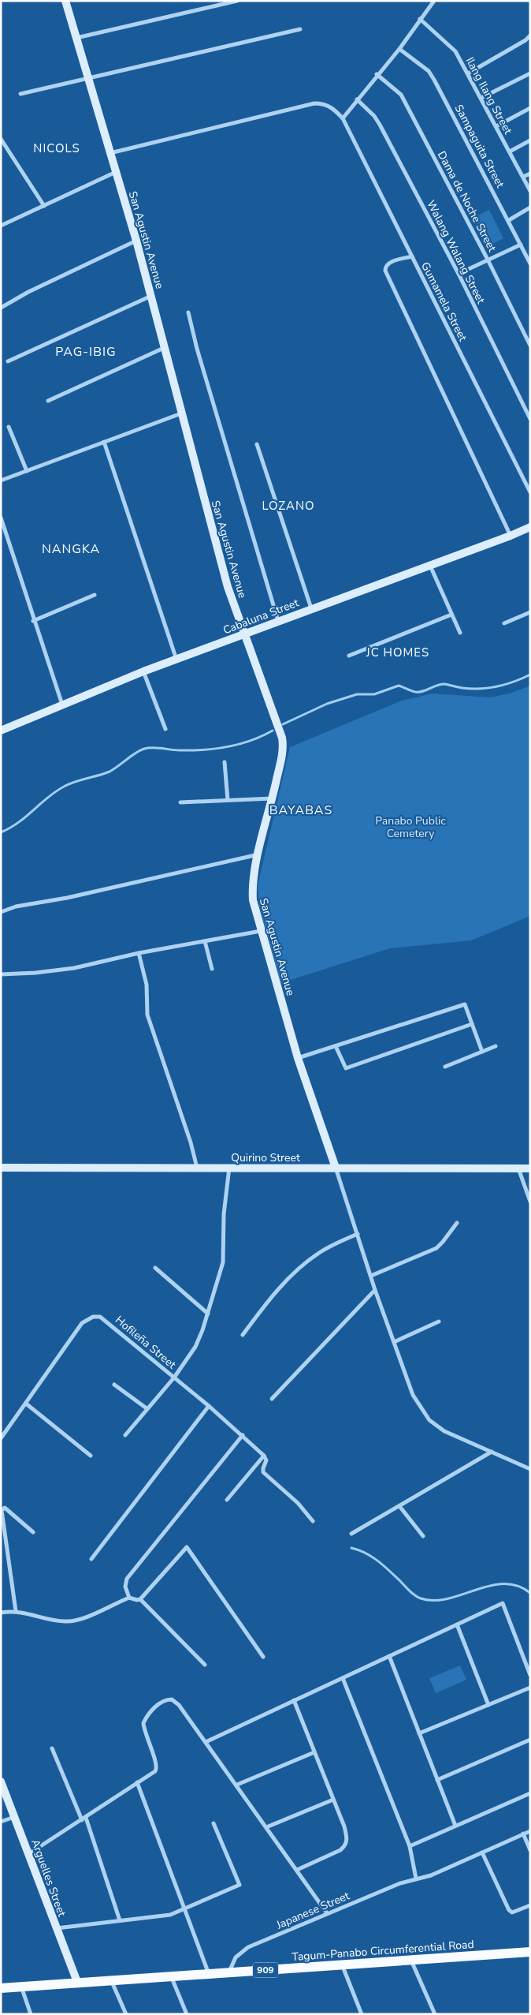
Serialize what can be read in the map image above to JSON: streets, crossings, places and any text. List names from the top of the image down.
{
  "streets": {
    "main road": ["Tagum-Panabo Circumferential Road", "909"],
    "street": [
      "Ilang Ilang Street",
      "Sampaguita Street",
      "Dama de Noche Street",
      "San Agustin Avenue",
      "Walang Walang Street",
      "Gumamela Street",
      "Cabaluna Street",
      "Quirino Street",
      "Hofileña Street",
      "Arguelles Street",
      "Japanese Street"
    ]
  },
  "crossings": [
    ["San Agustin Avenue", "Gumamela Street"],
    ["San Agustin Avenue", "Cabaluna Street"],
    ["San Agustin Avenue", "Quirino Street"],
    ["Arguelles Street", "Tagum-Panabo Circumferential Road"],
    ["Japanese Street", "Tagum-Panabo Circumferential Road"]
  ],
  "districts": [
    "NICOLS",
    "PAG-IBIG",
    "LOZANO",
    "NANGKA",
    "JC HOMES",
    "BAYABAS"
  ],
  "parks": ["Panabo Public Cemetery"]
}
